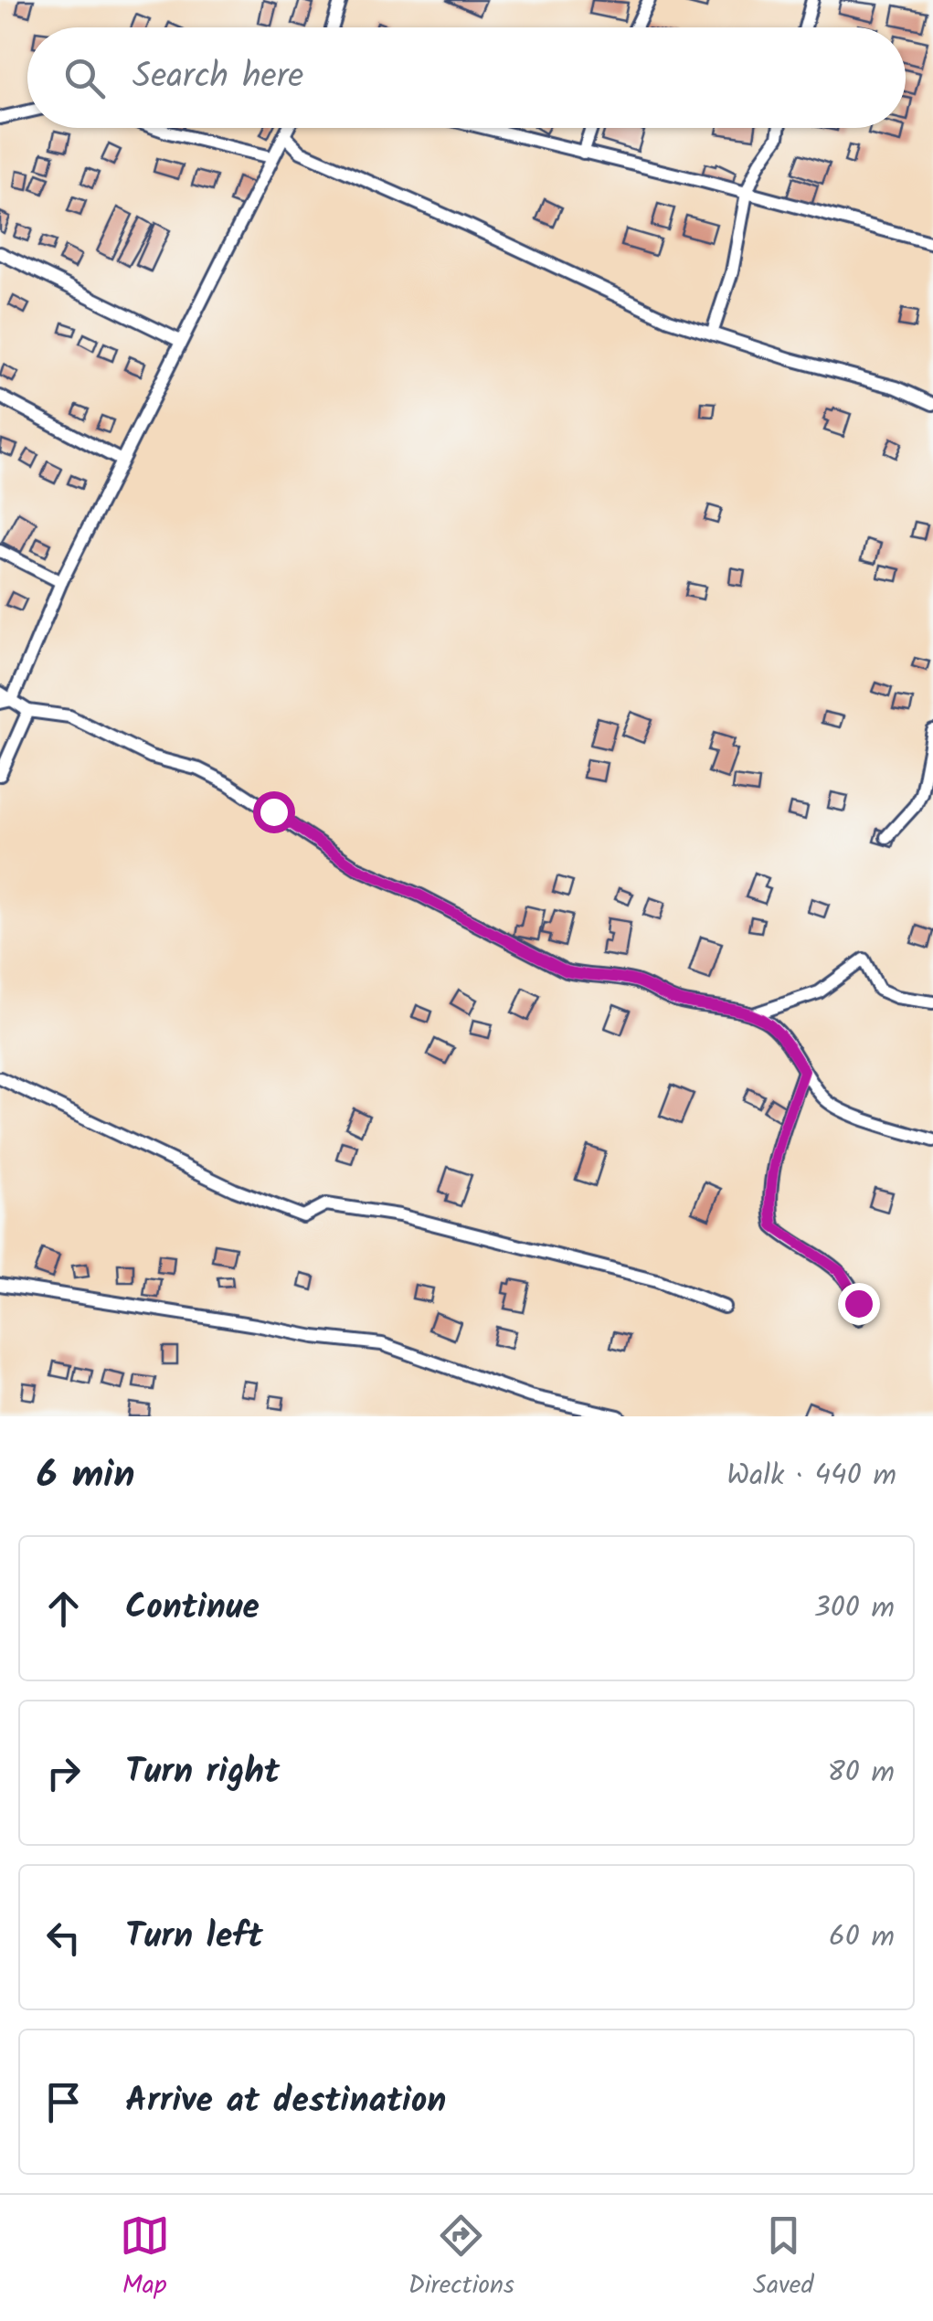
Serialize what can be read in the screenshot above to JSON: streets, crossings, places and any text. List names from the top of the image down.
{
  "page": {
    "search": "Search here",
    "heading": ["6 min", "Walk · 440 m"],
    "list": [
      ["Continue", "300 m"],
      ["Turn right", "80 m"],
      ["Turn left", "60 m"],
      "Arrive at destination"
    ],
    "nav": ["Map", "Directions", "Saved"]
  }
}
